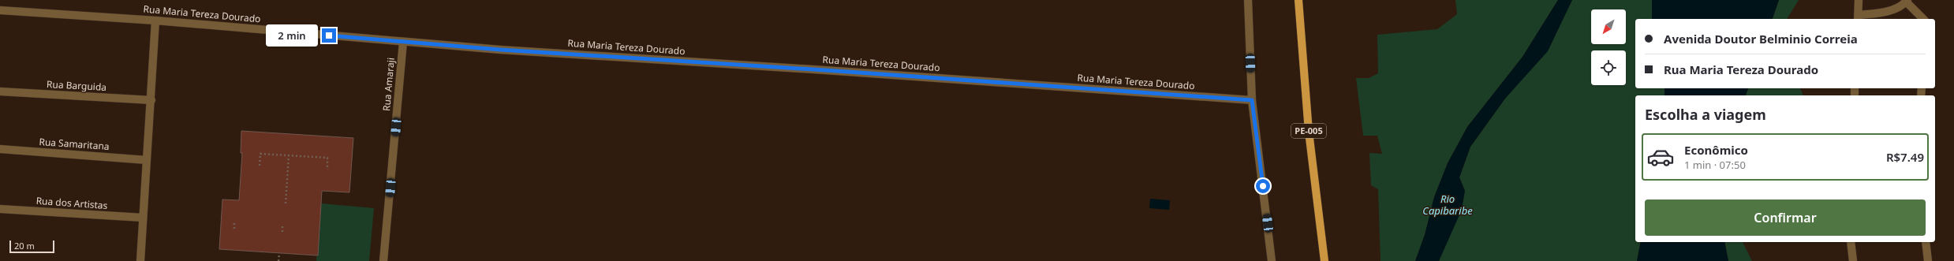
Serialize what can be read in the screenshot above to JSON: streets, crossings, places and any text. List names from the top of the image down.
{
  "streets": {
    "main road": ["PE-005"],
    "street": [
      "Rua Maria Tereza Dourado",
      "Rua Amaraji",
      "Rua Barguida",
      "Rua Samaritana",
      "Rua dos Artistas"
    ]
  },
  "crossings": [
    ["Rua Maria Tereza Dourado", "Rua Amaraji"]
  ],
  "water": ["Rio Capibaribe"],
  "scale_bar": "20 m",
  "north": "bottom left",
  "page": {
    "banner": ["Avenida Doutor Belminio Correia", "Rua Maria Tereza Dourado"],
    "bubble": "2 min",
    "heading": "Escolha a viagem",
    "list": [
      {
        "name": "Econômico",
        "note": "1 min · 07:50",
        "value": "R$7.49"
      }
    ],
    "buttons": "Confirmar",
    "scale": "20 m"
  }
}
